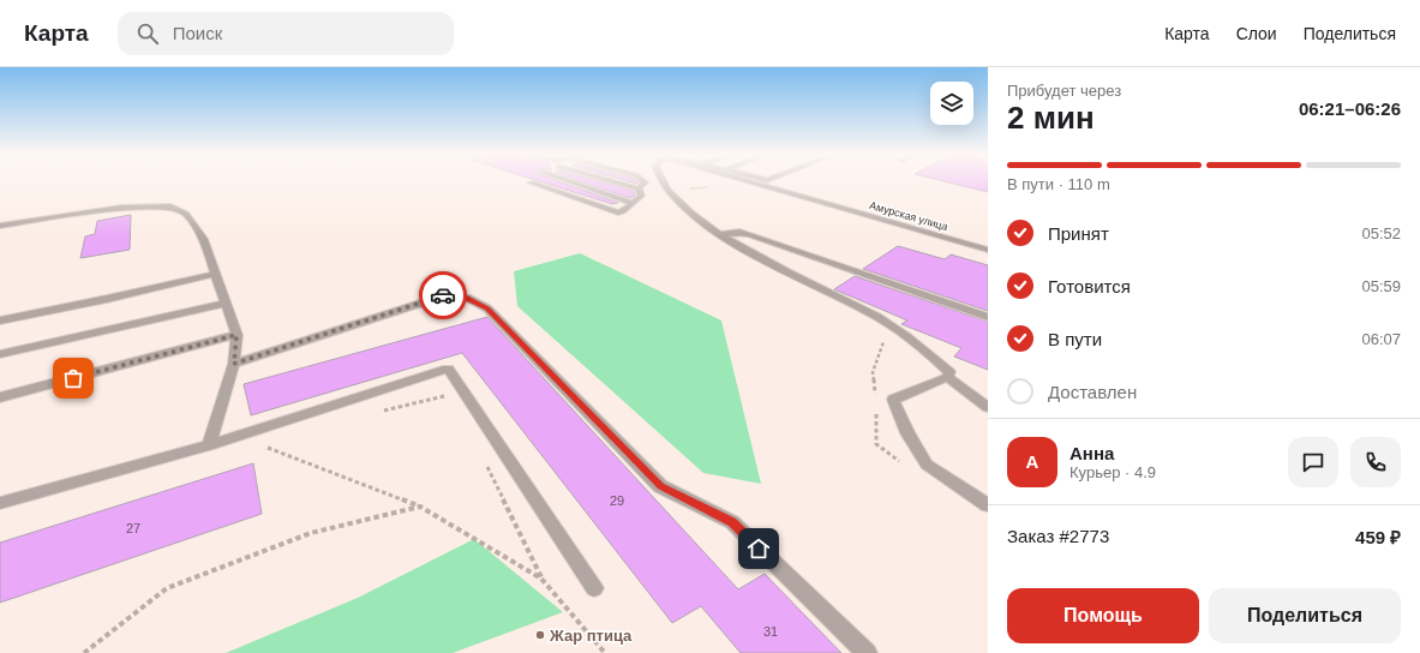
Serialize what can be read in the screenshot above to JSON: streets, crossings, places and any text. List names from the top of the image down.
{
  "streets": {
    "street": ["Амурская улица"]
  },
  "places": ["Жар птица"],
  "house_numbers": ["29", "27", "31"],
  "page": {
    "header": "Карта",
    "search": "Поиск",
    "nav": ["Карта", "Слои", "Поделиться"],
    "heading": ["2 мин", "Прибудет через", "06:21–06:26"],
    "panel": [
      "Анна",
      "Курьер · 4.9",
      "Заказ #2773",
      "459 ₽"
    ],
    "bar": "В пути · 110 m",
    "list": [
      ["Принят", "05:52"],
      ["Готовится", "05:59"],
      ["В пути", "06:07"],
      "Доставлен"
    ],
    "round": "А",
    "buttons": ["Помощь", "Поделиться"]
  }
}
